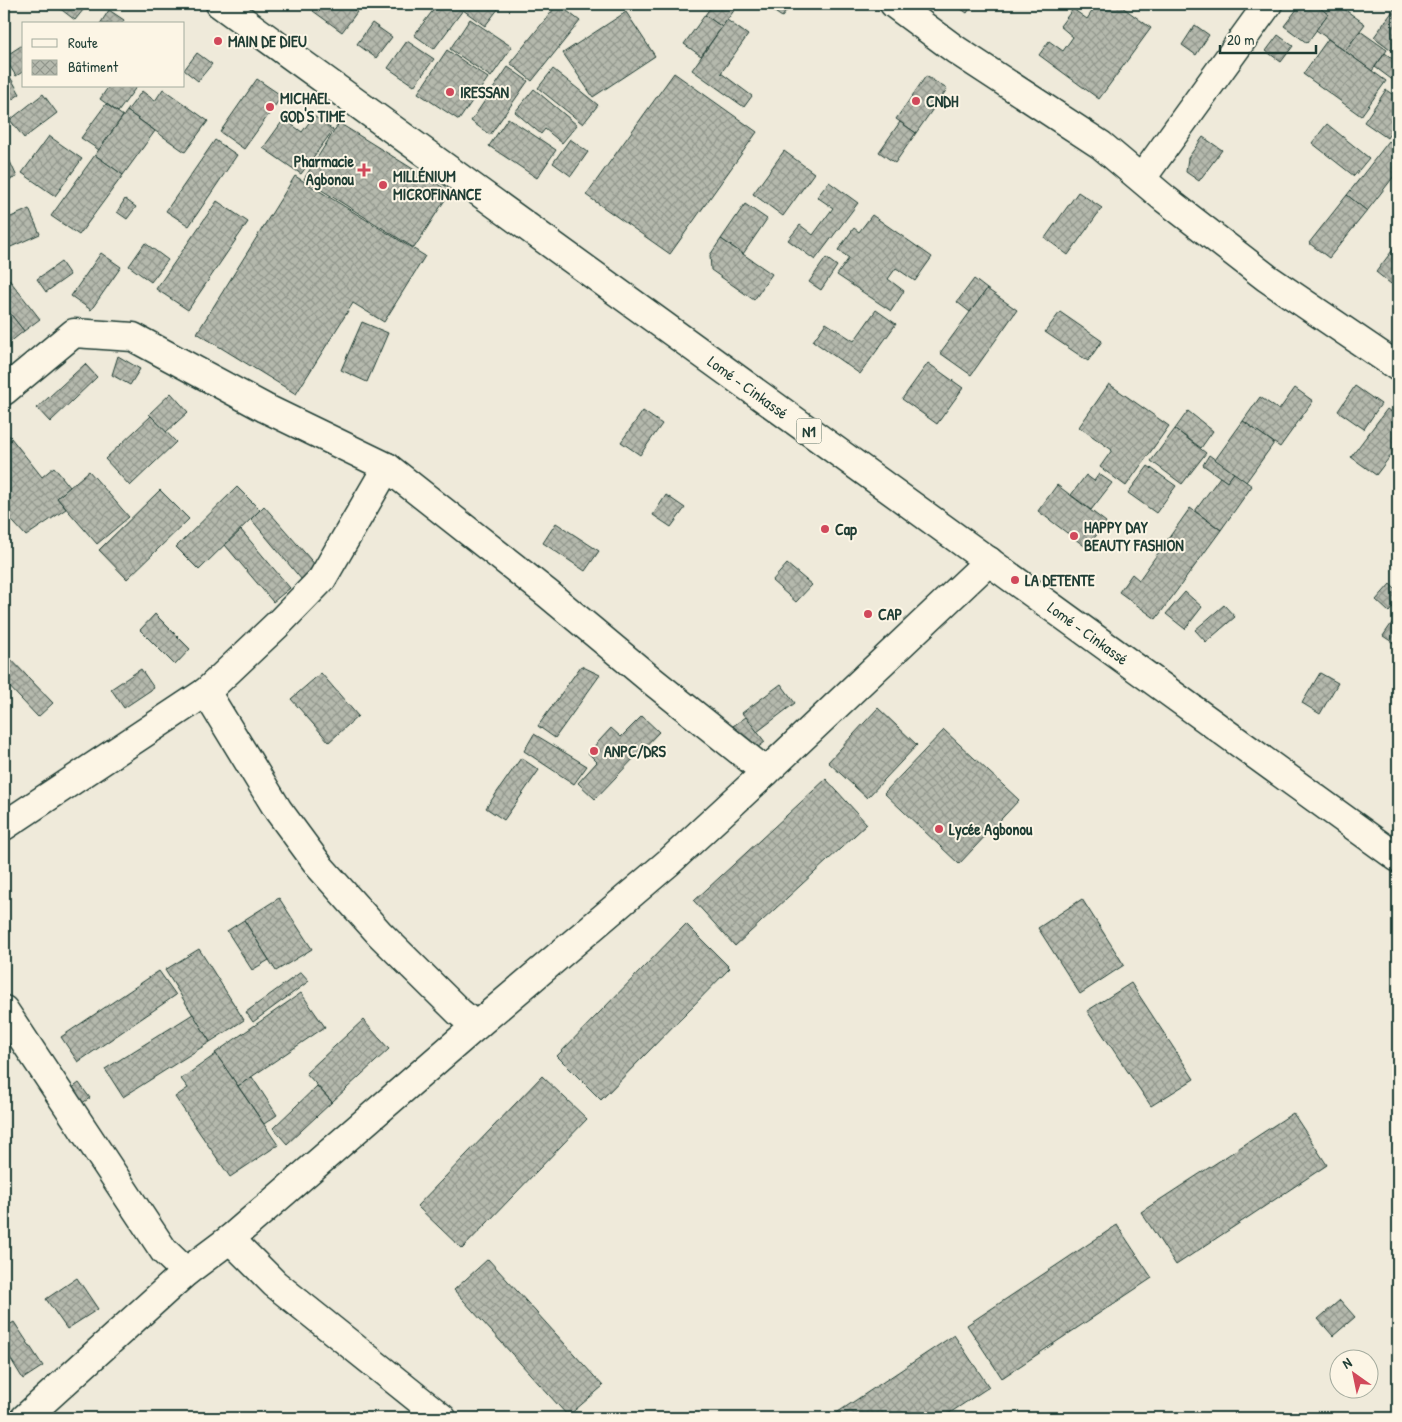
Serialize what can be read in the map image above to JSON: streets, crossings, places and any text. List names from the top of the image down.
{
  "streets": {
    "main road": ["Lomé - Cinkassé", "N1"]
  },
  "places": {
    "other": [
      "MAIN DE DIEU",
      "IRESSAN",
      "CNDH",
      "MICHAEL GOD'S TIME",
      "MILLÉNIUM MICROFINANCE",
      "Cap",
      "HAPPY DAY BEAUTY FASHION",
      "LA DETENTE",
      "CAP",
      "ANPC/DRS",
      "Lycée Agbonou"
    ],
    "health": ["Pharmacie Agbonou"]
  },
  "legend": ["Route", "Bâtiment"],
  "scale_bar": "20 m",
  "north": "top left"
}
